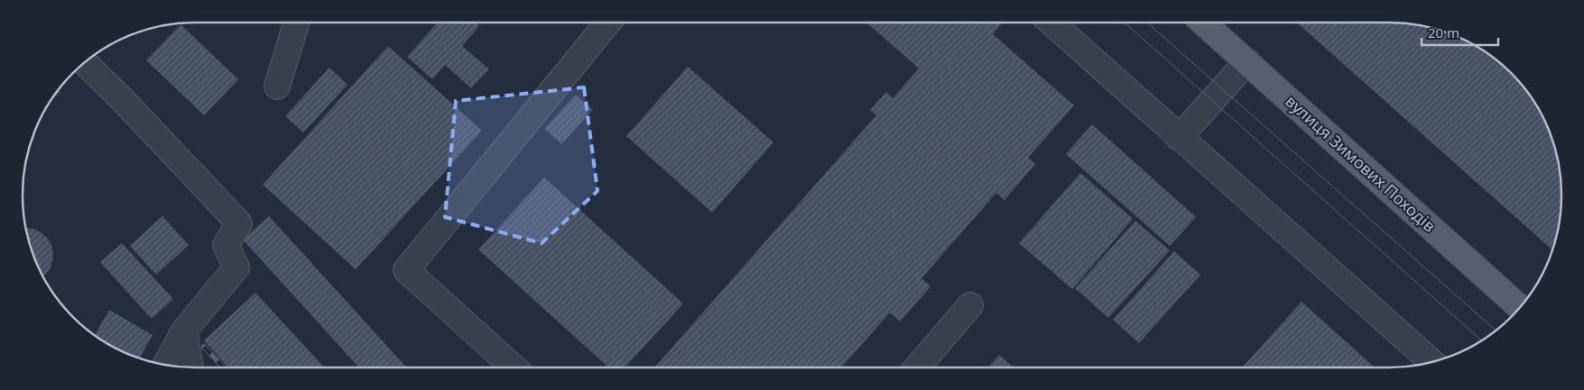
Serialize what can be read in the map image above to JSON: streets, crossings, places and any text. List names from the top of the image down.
{
  "streets": {
    "main road": ["вулиця Зимових Походів"]
  },
  "scale_bar": "20 m"
}
